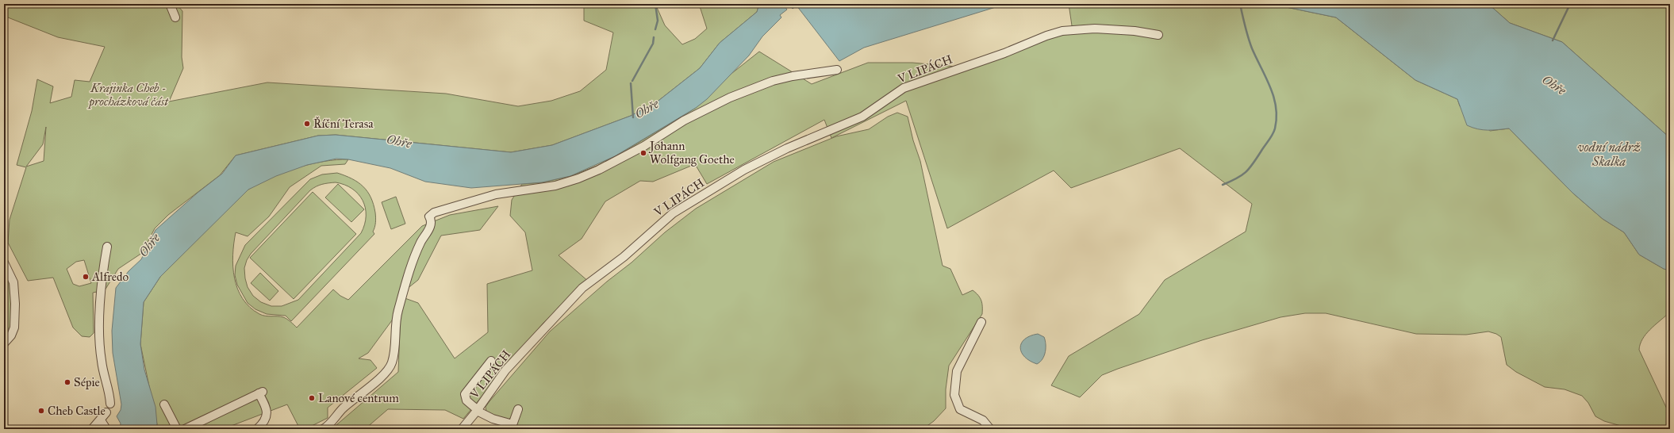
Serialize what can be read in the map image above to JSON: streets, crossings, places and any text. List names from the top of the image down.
{
  "streets": {
    "street": ["V LIPÁCH"]
  },
  "water": ["Ohře", "vodní nádrž Skalka"],
  "parks": ["Krajinka Cheb - procházková část"],
  "places": [
    "Říční Terasa",
    "Johann Wolfgang Goethe",
    "Alfredo",
    "Sépie",
    "Lanové centrum",
    "Cheb Castle"
  ]
}
